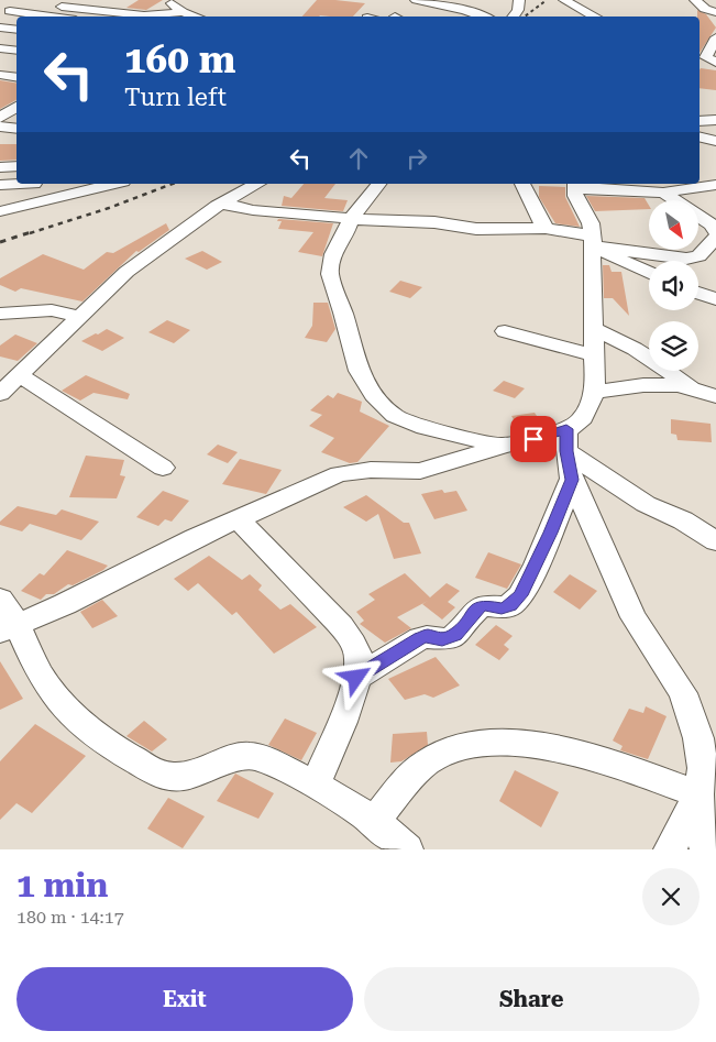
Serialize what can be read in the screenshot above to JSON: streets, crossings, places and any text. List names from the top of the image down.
{
  "north": "bottom right",
  "page": {
    "turn": ["160 m", "Turn left"],
    "heading": ["1 min", "180 m · 14:17"],
    "buttons": ["Exit", "Share"]
  }
}
